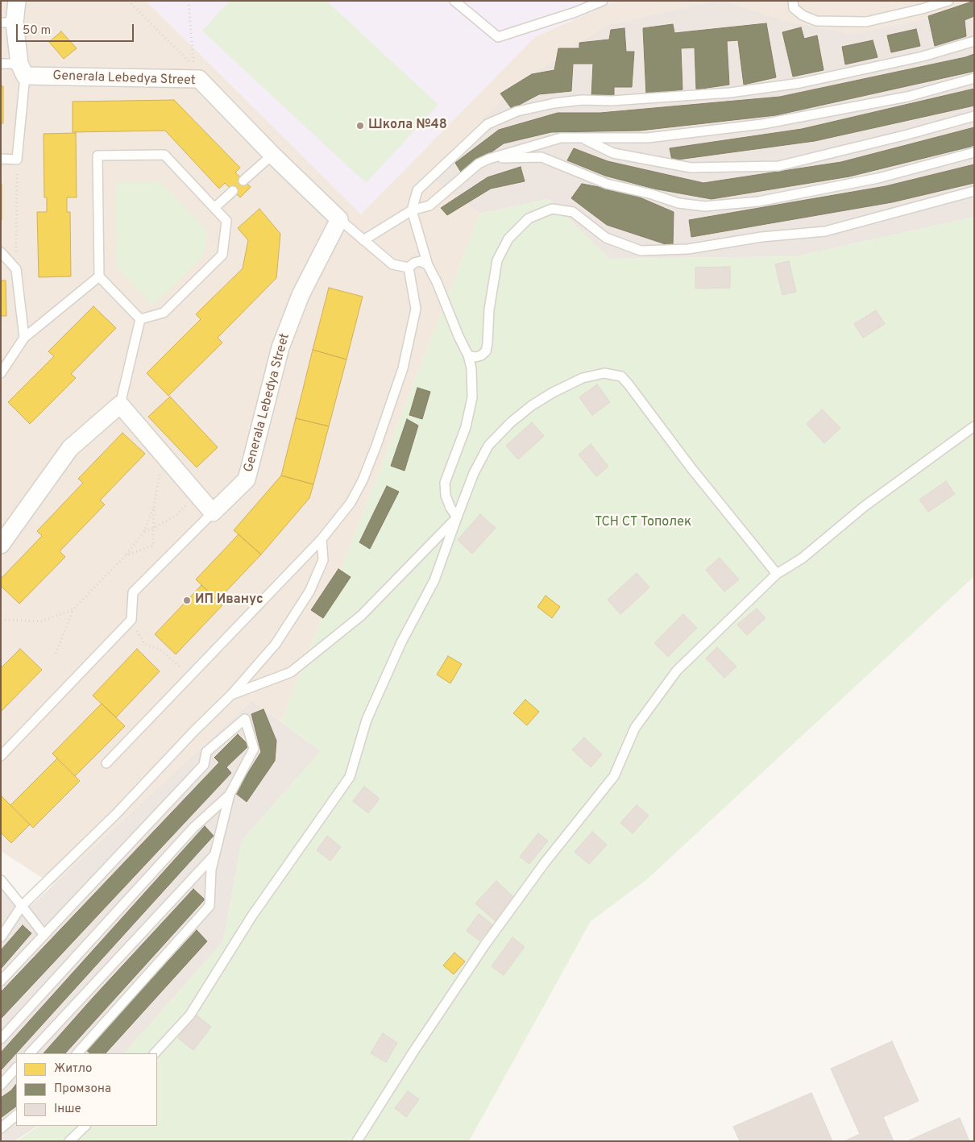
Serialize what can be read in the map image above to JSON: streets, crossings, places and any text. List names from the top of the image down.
{
  "streets": {
    "street": ["Generala Lebedya Street"]
  },
  "parks": ["ТСН СТ Тополек"],
  "places": ["Школа №48", "ИП Иванус"],
  "legend": ["Житло", "Промзона", "Інше"],
  "scale_bar": "50 m"
}
